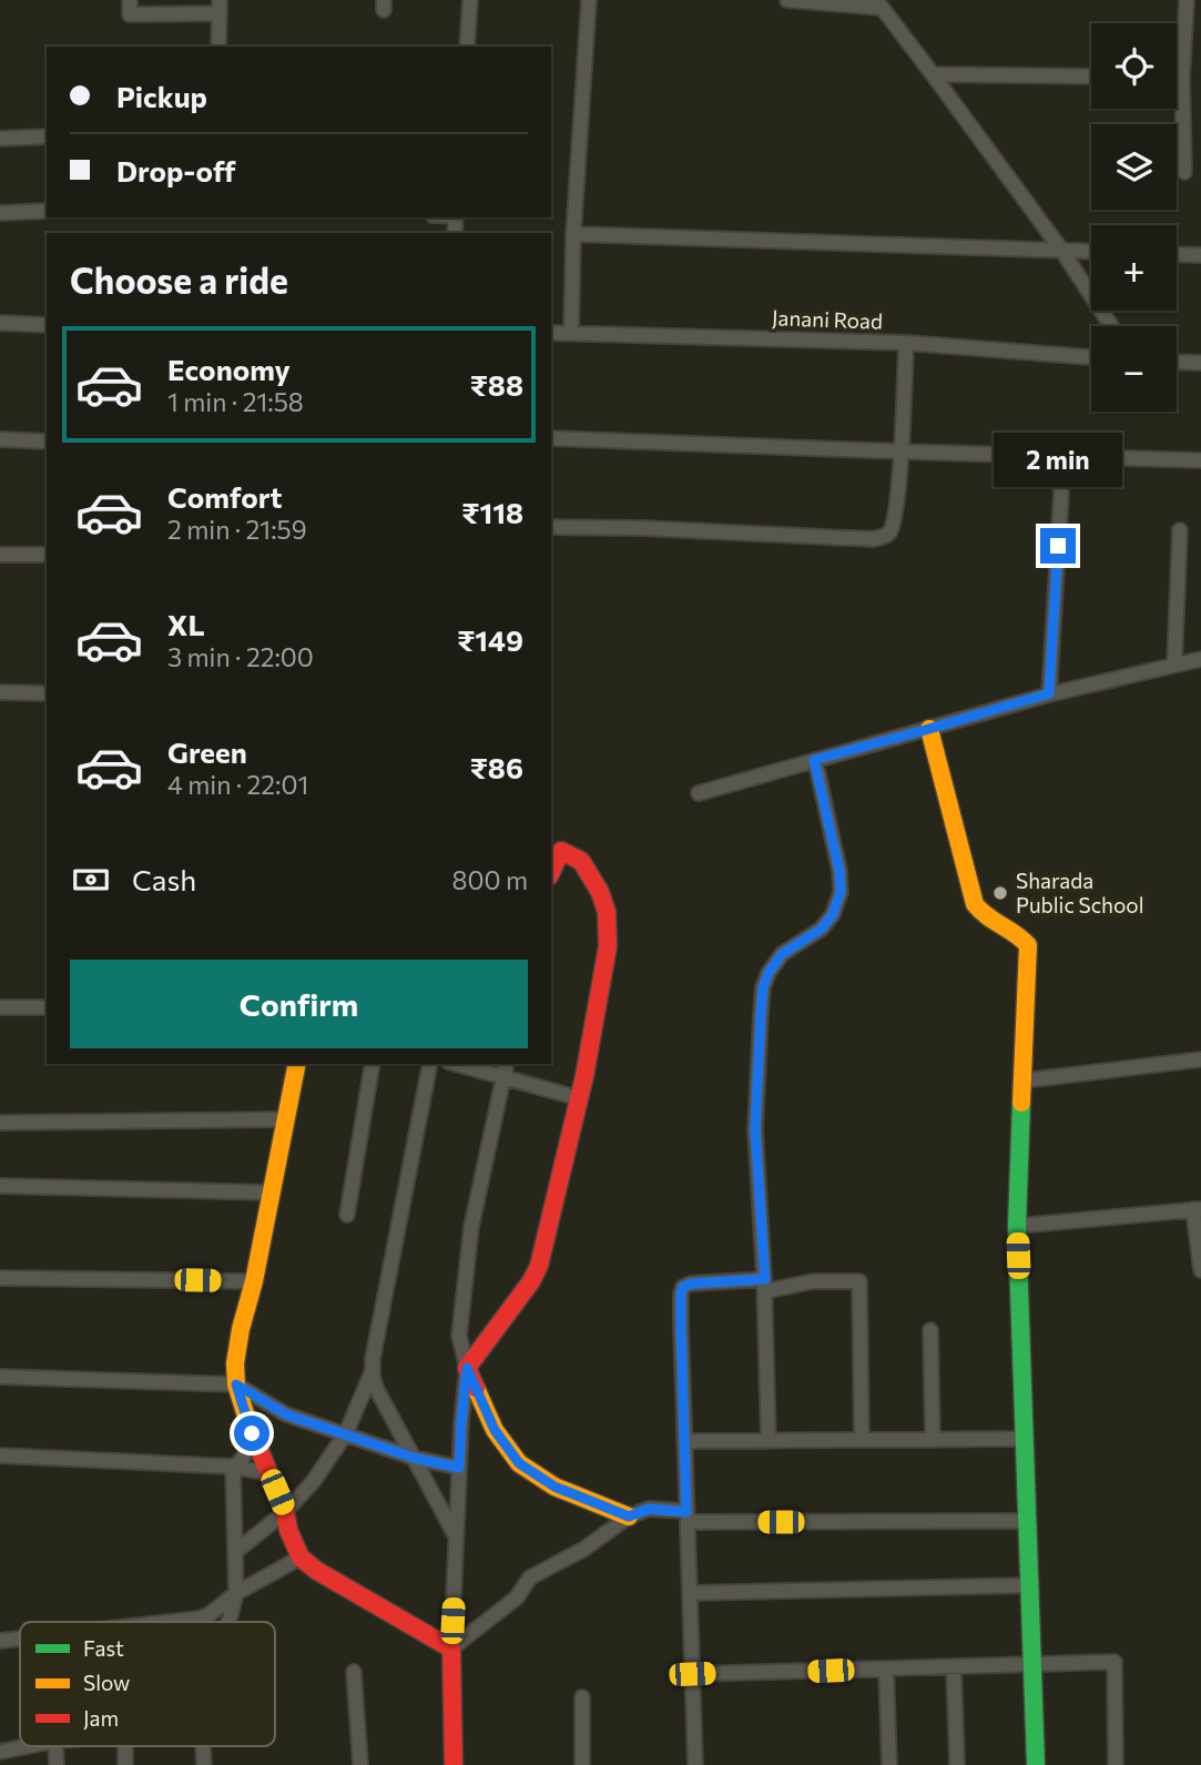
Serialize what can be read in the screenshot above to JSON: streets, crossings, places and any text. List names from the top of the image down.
{
  "streets": {
    "street": ["Janani Road"]
  },
  "places": ["Sharada Public School"],
  "legend": ["Fast", "Slow", "Jam"],
  "page": {
    "map_buttons": ["+", "−"],
    "banner": ["Pickup", "Drop-off"],
    "heading": "Choose a ride",
    "list": [
      {
        "name": "Economy",
        "note": "1 min · 21:58",
        "value": "₹88"
      },
      {
        "name": "Comfort",
        "note": "2 min · 21:59",
        "value": "₹118"
      },
      {
        "name": "XL",
        "note": "3 min · 22:00",
        "value": "₹149"
      },
      {
        "name": "Green",
        "note": "4 min · 22:01",
        "value": "₹86"
      }
    ],
    "bubble": "2 min",
    "pay": ["Cash", "800 m"],
    "buttons": "Confirm"
  }
}
